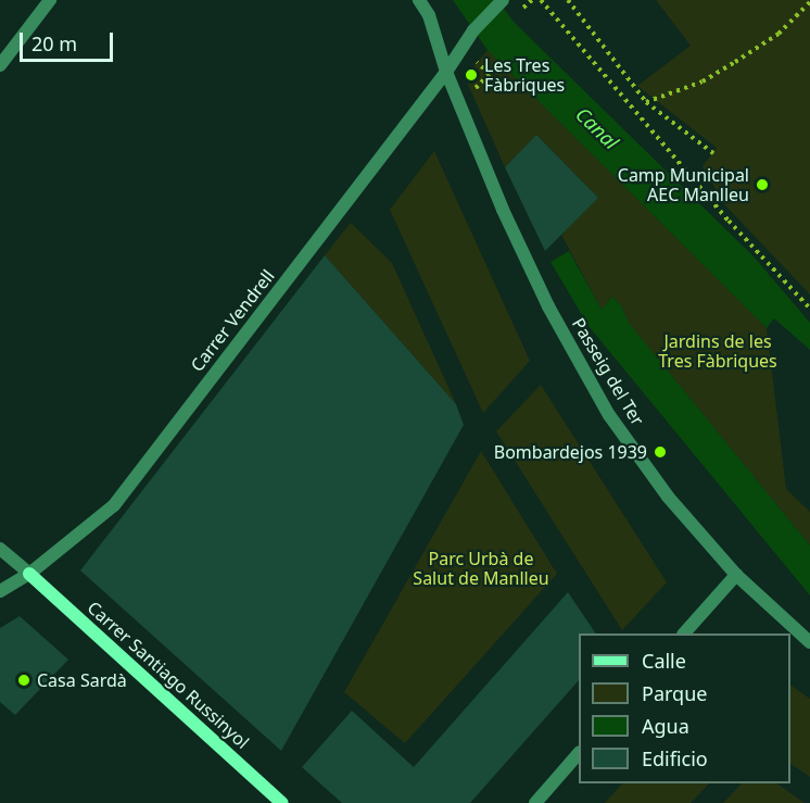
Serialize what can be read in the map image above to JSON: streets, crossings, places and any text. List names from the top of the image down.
{
  "streets": {
    "street": ["Carrer Vendrell", "Passeig del Ter", "Carrer Santiago Russinyol"]
  },
  "crossings": [
    ["Carrer Vendrell", "Passeig del Ter"],
    ["Carrer Vendrell", "Carrer Santiago Russinyol"]
  ],
  "water": ["Canal"],
  "parks": ["Jardins de les Tres Fàbriques", "Parc Urbà de Salut de Manlleu"],
  "places": [
    "Les Tres Fàbriques",
    "Camp Municipal AEC Manlleu",
    "Bombardejos 1939",
    "Casa Sardà"
  ],
  "legend": [
    "Calle",
    "Parque",
    "Agua",
    "Edificio"
  ],
  "scale_bar": "20 m"
}
